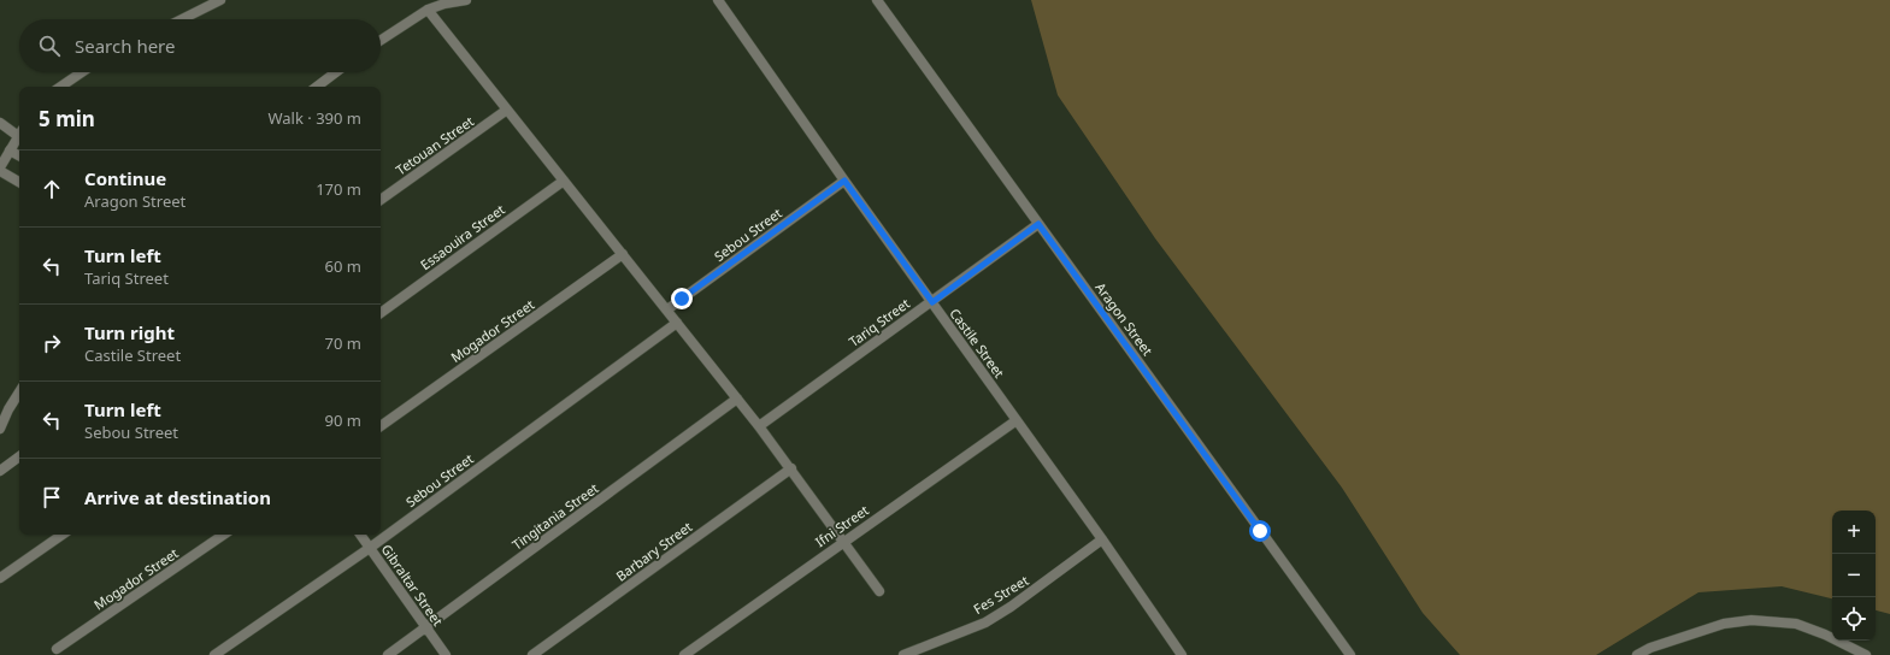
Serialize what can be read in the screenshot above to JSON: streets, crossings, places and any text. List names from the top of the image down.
{
  "streets": {
    "street": [
      "Tetouan Street",
      "Sebou Street",
      "Essaouira Street",
      "Aragon Street",
      "Tariq Street",
      "Mogador Street",
      "Castile Street",
      "Tingitania Street",
      "Ifni Street",
      "Barbary Street",
      "Gibraltar Street",
      "Fes Street"
    ]
  },
  "crossings": [
    ["Sebou Street", "Castile Street"],
    ["Sebou Street", "Gibraltar Street"],
    ["Aragon Street", "Tariq Street"],
    ["Tariq Street", "Castile Street"],
    ["Castile Street", "Ifni Street"],
    ["Castile Street", "Fes Street"],
    ["Tingitania Street", "Gibraltar Street"]
  ],
  "page": {
    "search": "Search here",
    "heading": ["5 min", "Walk · 390 m"],
    "list": [
      ["Continue", "Aragon Street", "170 m"],
      ["Turn left", "Tariq Street", "60 m"],
      ["Turn right", "Castile Street", "70 m"],
      ["Turn left", "Sebou Street", "90 m"],
      "Arrive at destination"
    ],
    "map_buttons": ["+", "−"]
  }
}
